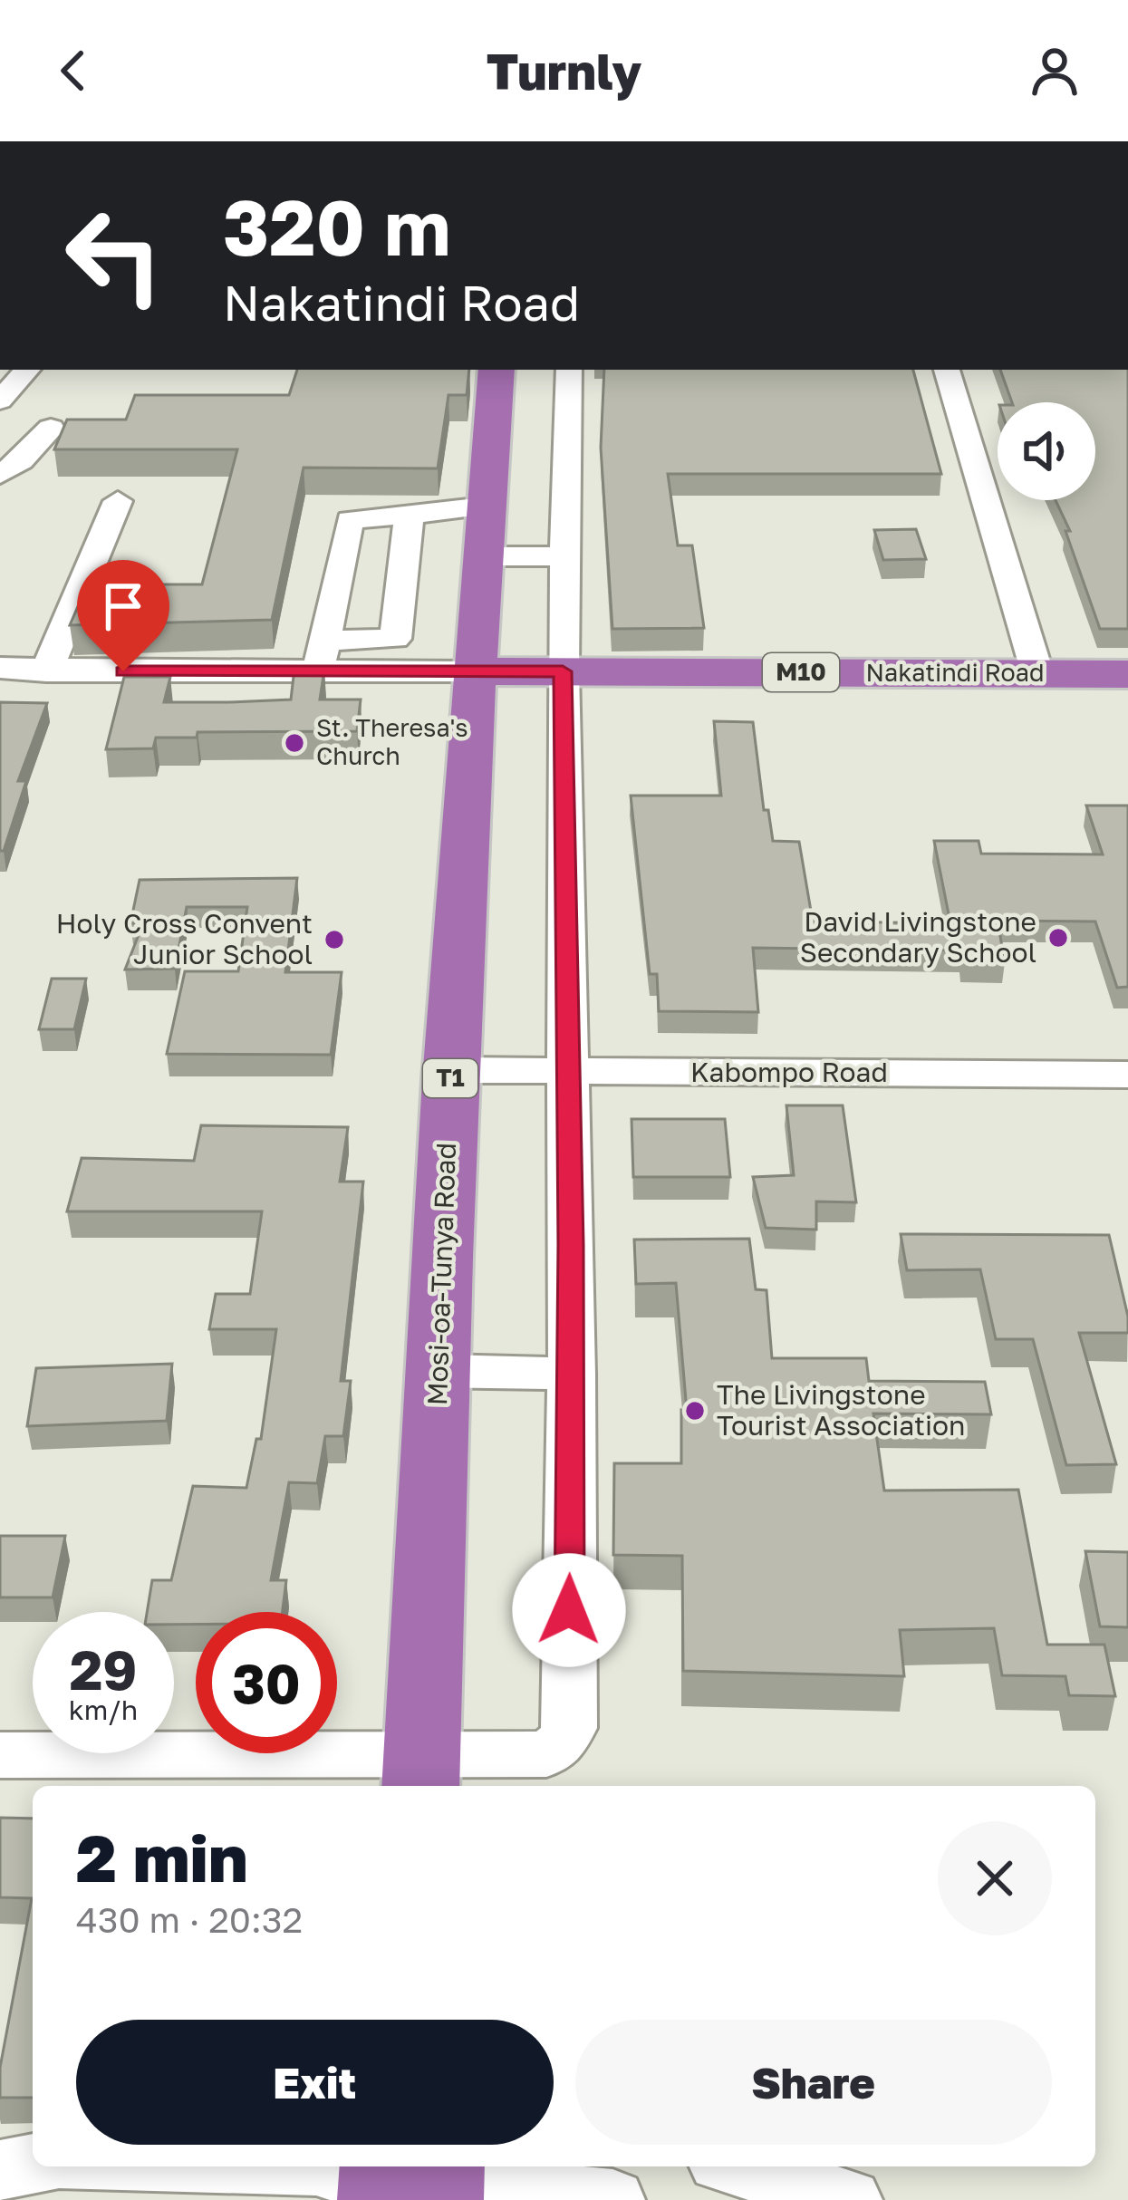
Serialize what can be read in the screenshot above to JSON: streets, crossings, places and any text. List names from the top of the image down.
{
  "streets": {
    "highway": [
      "M10",
      "Nakatindi Road",
      "T1",
      "Mosi-oa-Tunya Road"
    ],
    "street": ["Kabompo Road"]
  },
  "crossings": [
    ["Nakatindi Road", "Mosi-oa-Tunya Road"],
    ["Kabompo Road", "Mosi-oa-Tunya Road"]
  ],
  "places": [
    "St. Theresa's Church",
    "David Livingstone Secondary School",
    "Holy Cross Convent Junior School",
    "The Livingstone Tourist Association"
  ],
  "page": {
    "header": "Turnly",
    "turn": ["320 m", "Nakatindi Road"],
    "speed": "29 km/h",
    "limit": "30",
    "heading": ["2 min", "430 m · 20:32"],
    "buttons": ["Exit", "Share"]
  }
}
